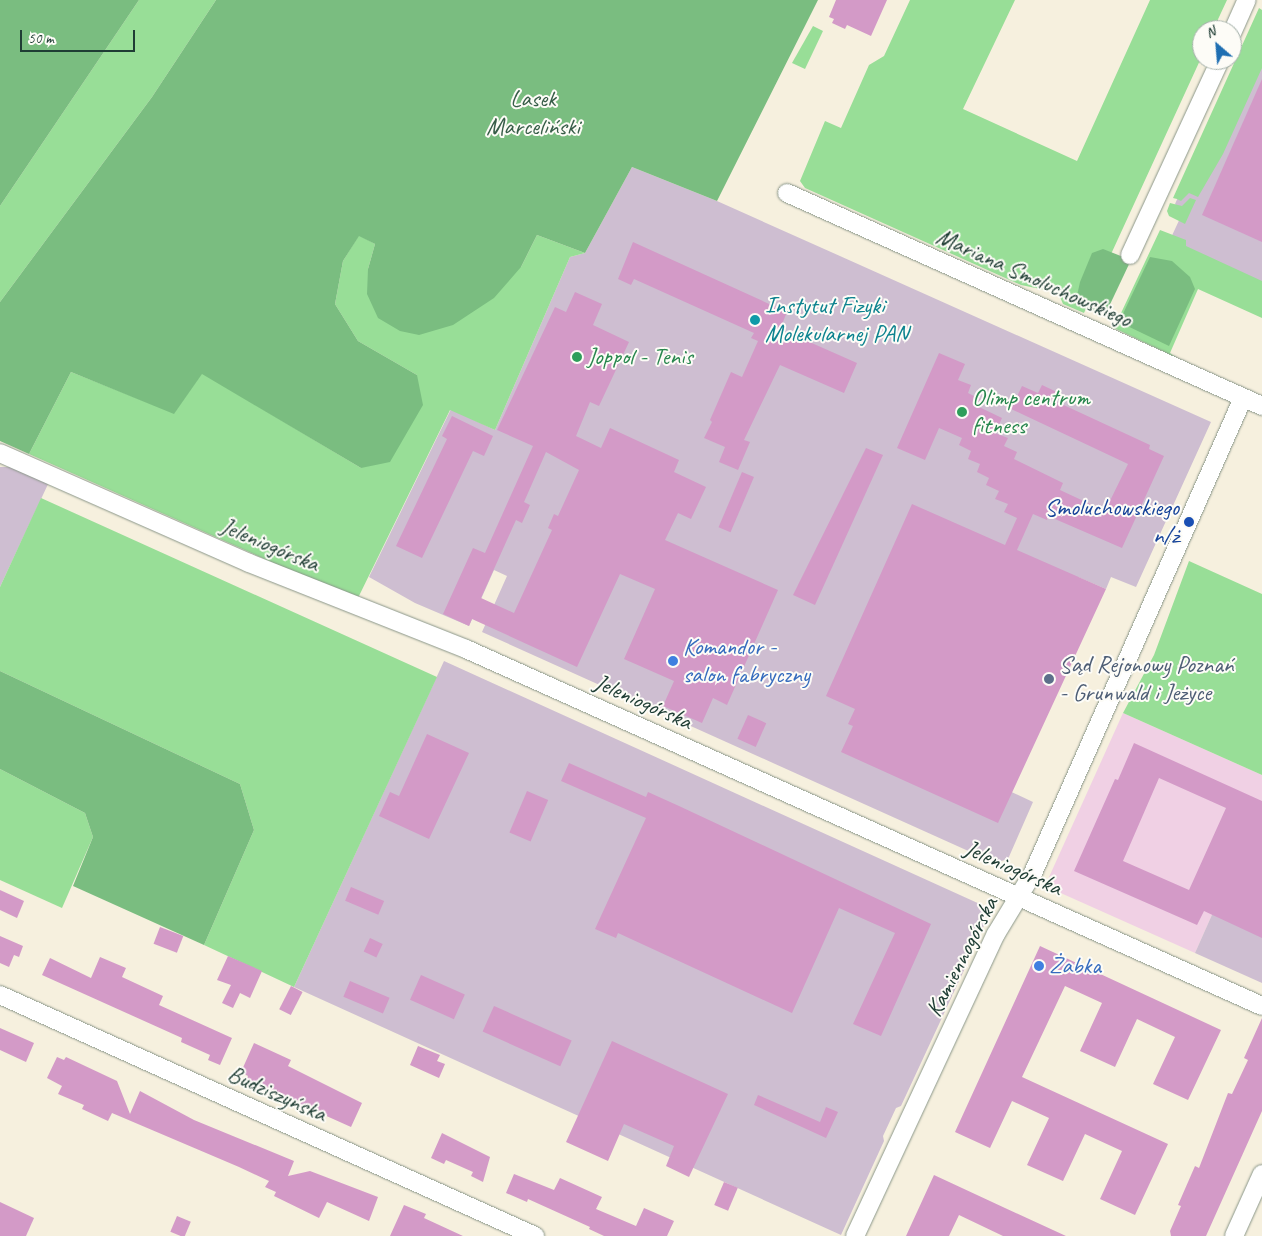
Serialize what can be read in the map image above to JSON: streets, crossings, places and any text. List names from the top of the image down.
{
  "streets": {
    "street": [
      "Mariana Smoluchowskiego",
      "Jeleniogórska",
      "Kamiennogórska",
      "Budziszyńska"
    ]
  },
  "crossings": [
    ["Mariana Smoluchowskiego", "Kamiennogórska"],
    ["Jeleniogórska", "Kamiennogórska"]
  ],
  "parks": ["Lasek Marceliński"],
  "places": [
    "Instytut Fizyki Molekularnej PAN",
    "Joppol - Tenis",
    "Olimp centrum fitness",
    "Smoluchowskiego n/ż",
    "Komandor - salon fabryczny",
    "Sąd Rejonowy Poznań - Grunwald i Jeżyce",
    "Żabka"
  ],
  "scale_bar": "50 m",
  "north": "top left"
}
